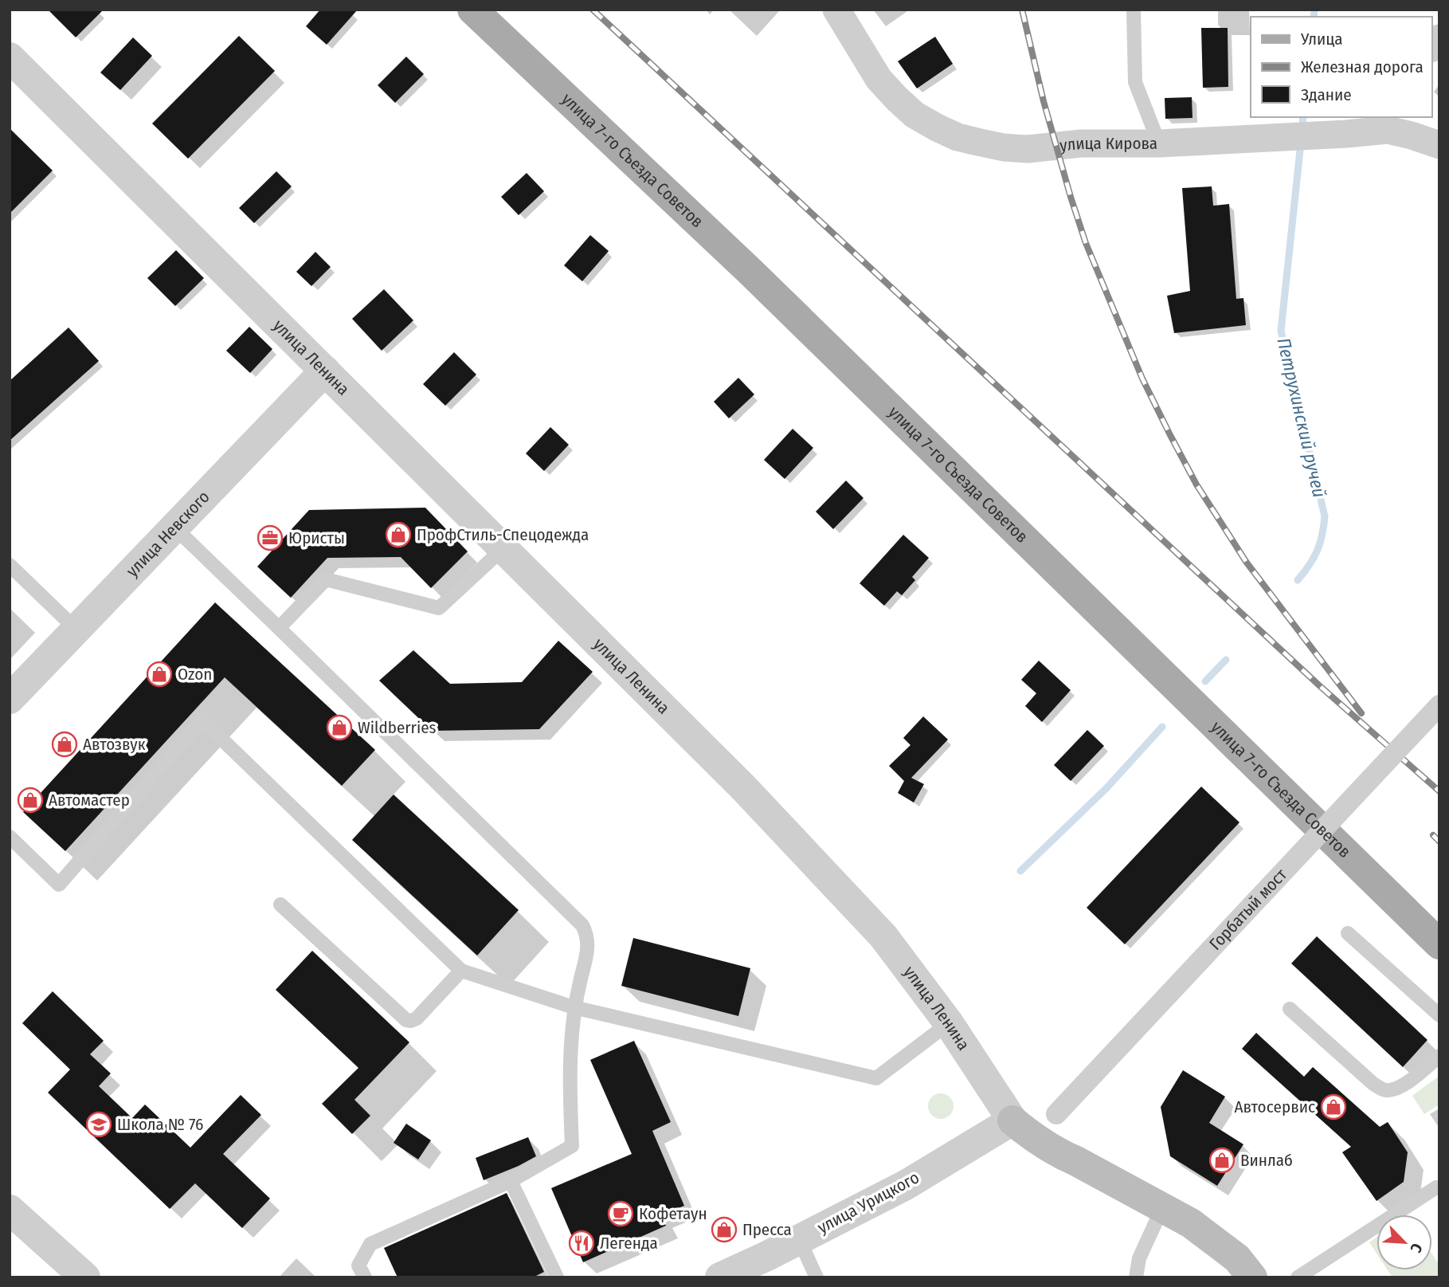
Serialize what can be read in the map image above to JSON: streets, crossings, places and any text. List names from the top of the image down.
{
  "streets": {
    "main road": ["улица 7-го Съезда Советов", "улица Ленина"],
    "street": [
      "улица Кирова",
      "улица Невского",
      "Горбатый мост",
      "улица Урицкого"
    ]
  },
  "crossings": [
    ["улица Ленина", "улица Невского"],
    ["улица Ленина", "улица Урицкого"]
  ],
  "water": ["Петрухинский ручей"],
  "places": {
    "shop": [
      "ПрофСтиль-Спецодежда",
      "Ozon",
      "Wildberries",
      "Автозвук",
      "Автомастер",
      "Автоcервис",
      "Винлаб",
      "Пресса"
    ],
    "office": ["Юристы"],
    "school or university": ["Школа № 76"],
    "cafe": ["Кофетаун"],
    "restaurant": ["Легенда"]
  },
  "legend": ["Улица", "Железная дорога", "Здание"],
  "north": "bottom right"
}
